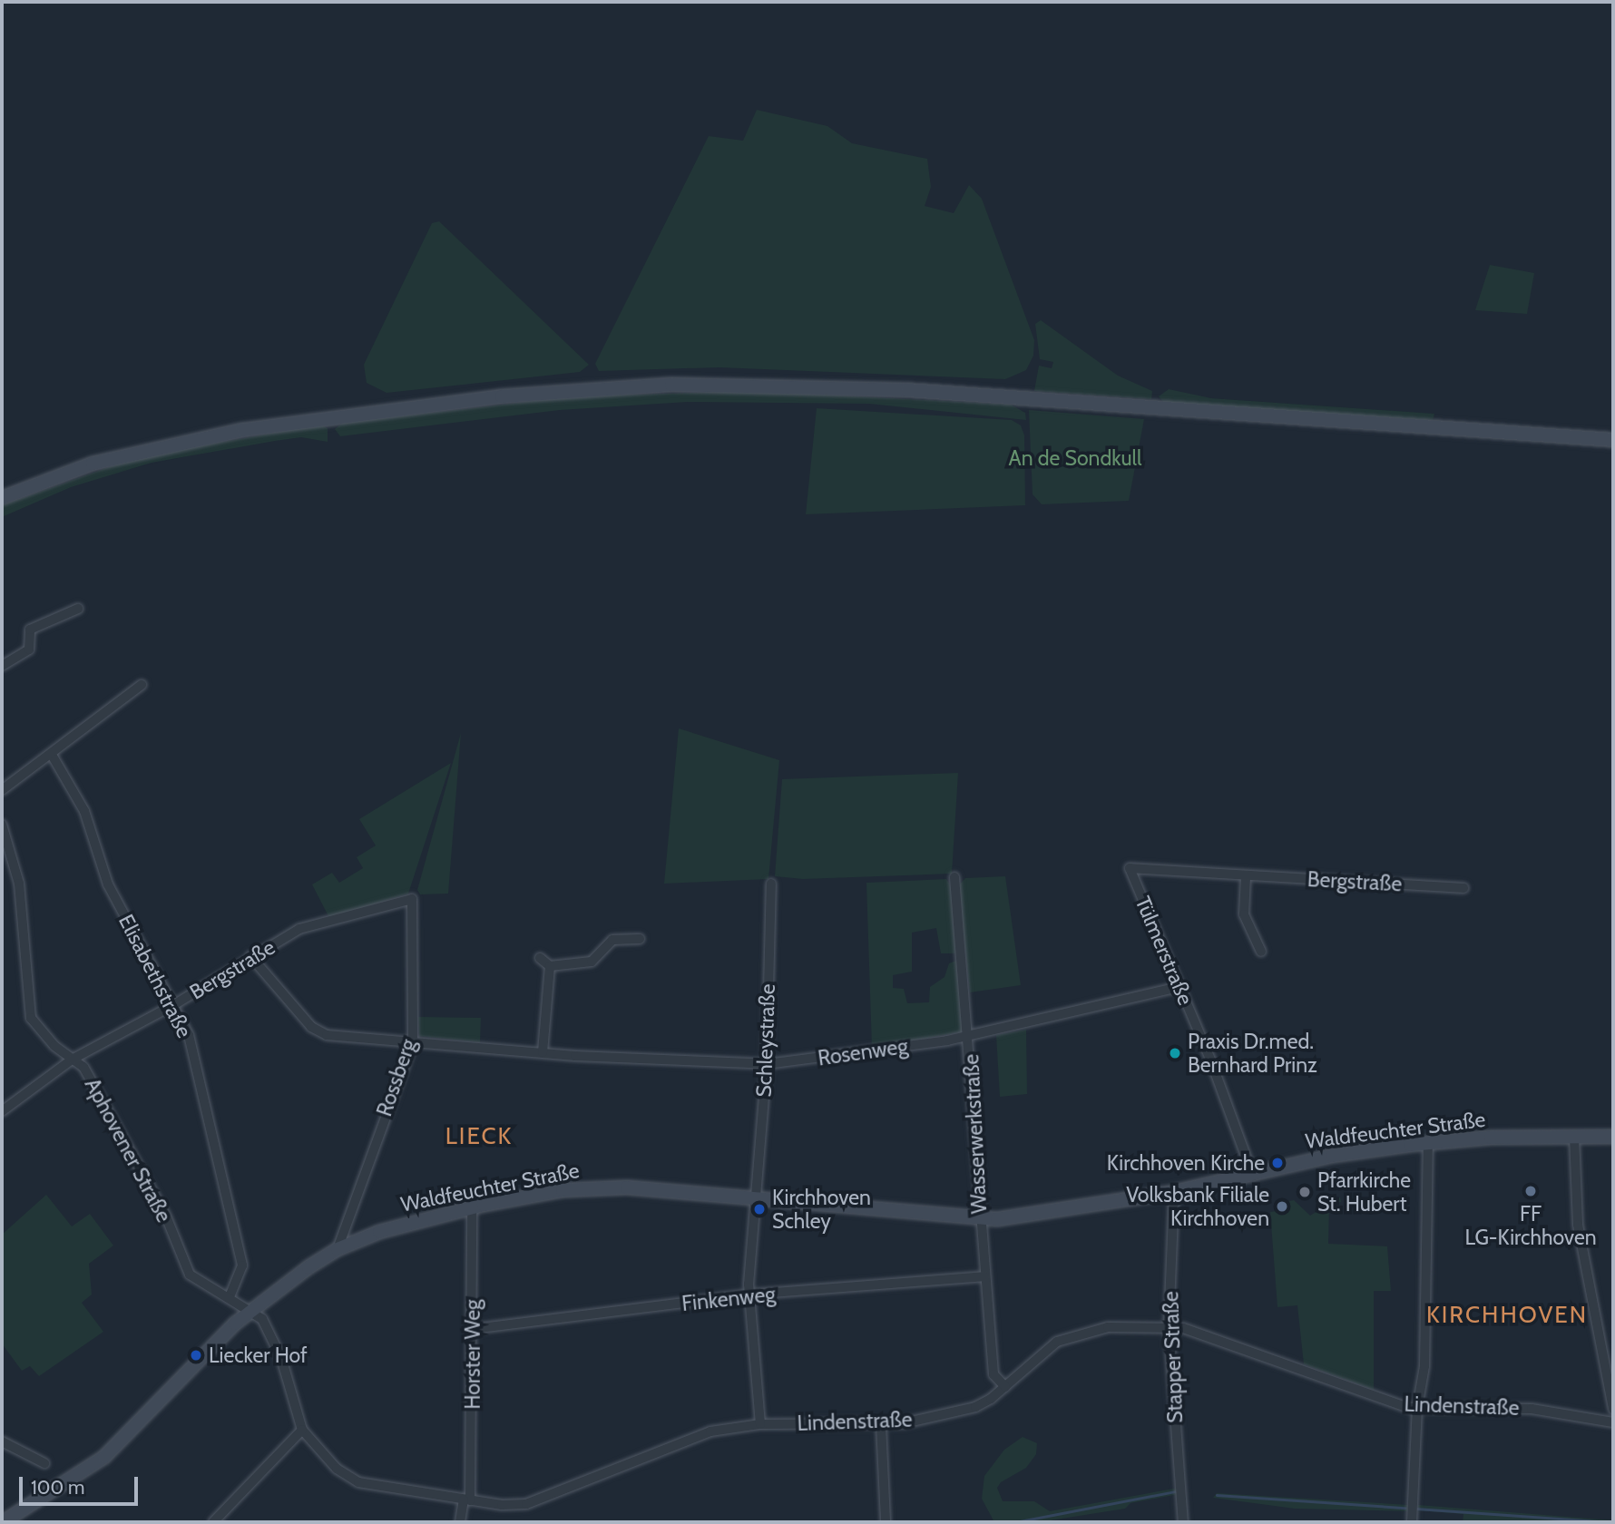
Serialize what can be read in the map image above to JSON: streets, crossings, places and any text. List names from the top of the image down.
{
  "streets": {
    "street": [
      "Bergstraße",
      "Tülmerstraße",
      "Elisabethstraße",
      "Schleystraße",
      "Rosenweg",
      "Rossberg",
      "Waldfeuchter Straße",
      "Wasserwerkstraße",
      "Aphovener Straße",
      "Finkenweg",
      "Horster Weg",
      "Stapper Straße",
      "Lindenstraße"
    ]
  },
  "crossings": [
    ["Bergstraße", "Tülmerstraße"],
    ["Bergstraße", "Elisabethstraße"],
    ["Bergstraße", "Rosenweg"],
    ["Bergstraße", "Rossberg"],
    ["Bergstraße", "Aphovener Straße"],
    ["Tülmerstraße", "Rosenweg"],
    ["Tülmerstraße", "Waldfeuchter Straße"],
    ["Elisabethstraße", "Aphovener Straße"],
    ["Schleystraße", "Rosenweg"],
    ["Schleystraße", "Waldfeuchter Straße"],
    ["Schleystraße", "Finkenweg"],
    ["Schleystraße", "Lindenstraße"],
    ["Rosenweg", "Rossberg"],
    ["Rosenweg", "Wasserwerkstraße"],
    ["Rossberg", "Waldfeuchter Straße"],
    ["Waldfeuchter Straße", "Wasserwerkstraße"],
    ["Waldfeuchter Straße", "Aphovener Straße"],
    ["Waldfeuchter Straße", "Horster Weg"],
    ["Waldfeuchter Straße", "Stapper Straße"],
    ["Waldfeuchter Straße", "Lindenstraße"],
    ["Wasserwerkstraße", "Finkenweg"],
    ["Wasserwerkstraße", "Lindenstraße"],
    ["Aphovener Straße", "Lindenstraße"],
    ["Finkenweg", "Horster Weg"],
    ["Horster Weg", "Lindenstraße"],
    ["Stapper Straße", "Lindenstraße"]
  ],
  "districts": ["LIECK", "KIRCHHOVEN"],
  "parks": ["An de Sondkull"],
  "places": [
    "Praxis Dr.med. Bernhard Prinz",
    "Kirchhoven Kirche",
    "FF LG-Kirchhoven",
    "Pfarrkirche St. Hubert",
    "Volksbank Filiale Kirchhoven",
    "Kirchhoven Schley",
    "Liecker Hof"
  ],
  "scale_bar": "100 m"
}
